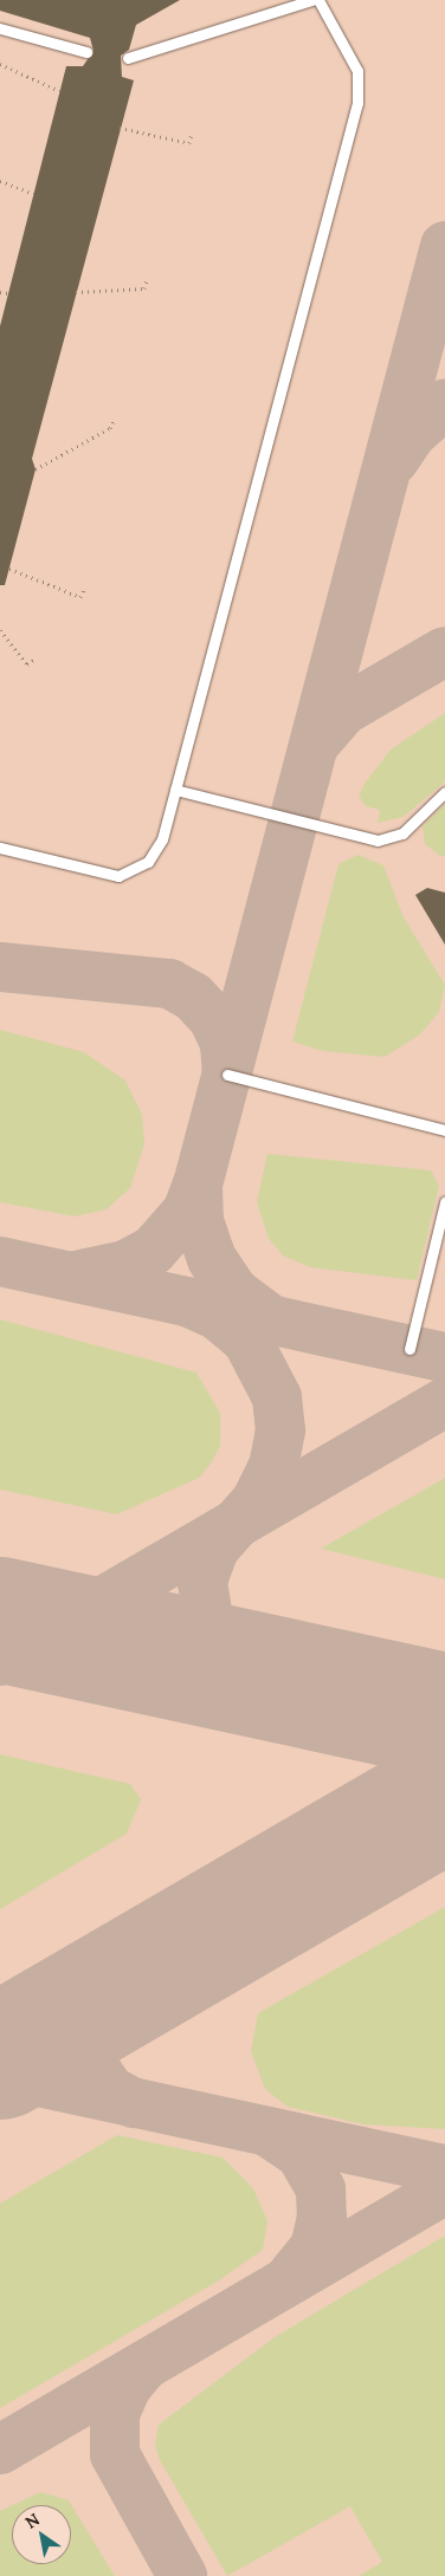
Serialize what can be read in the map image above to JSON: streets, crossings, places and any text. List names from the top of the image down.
{
  "north": "top left"
}
